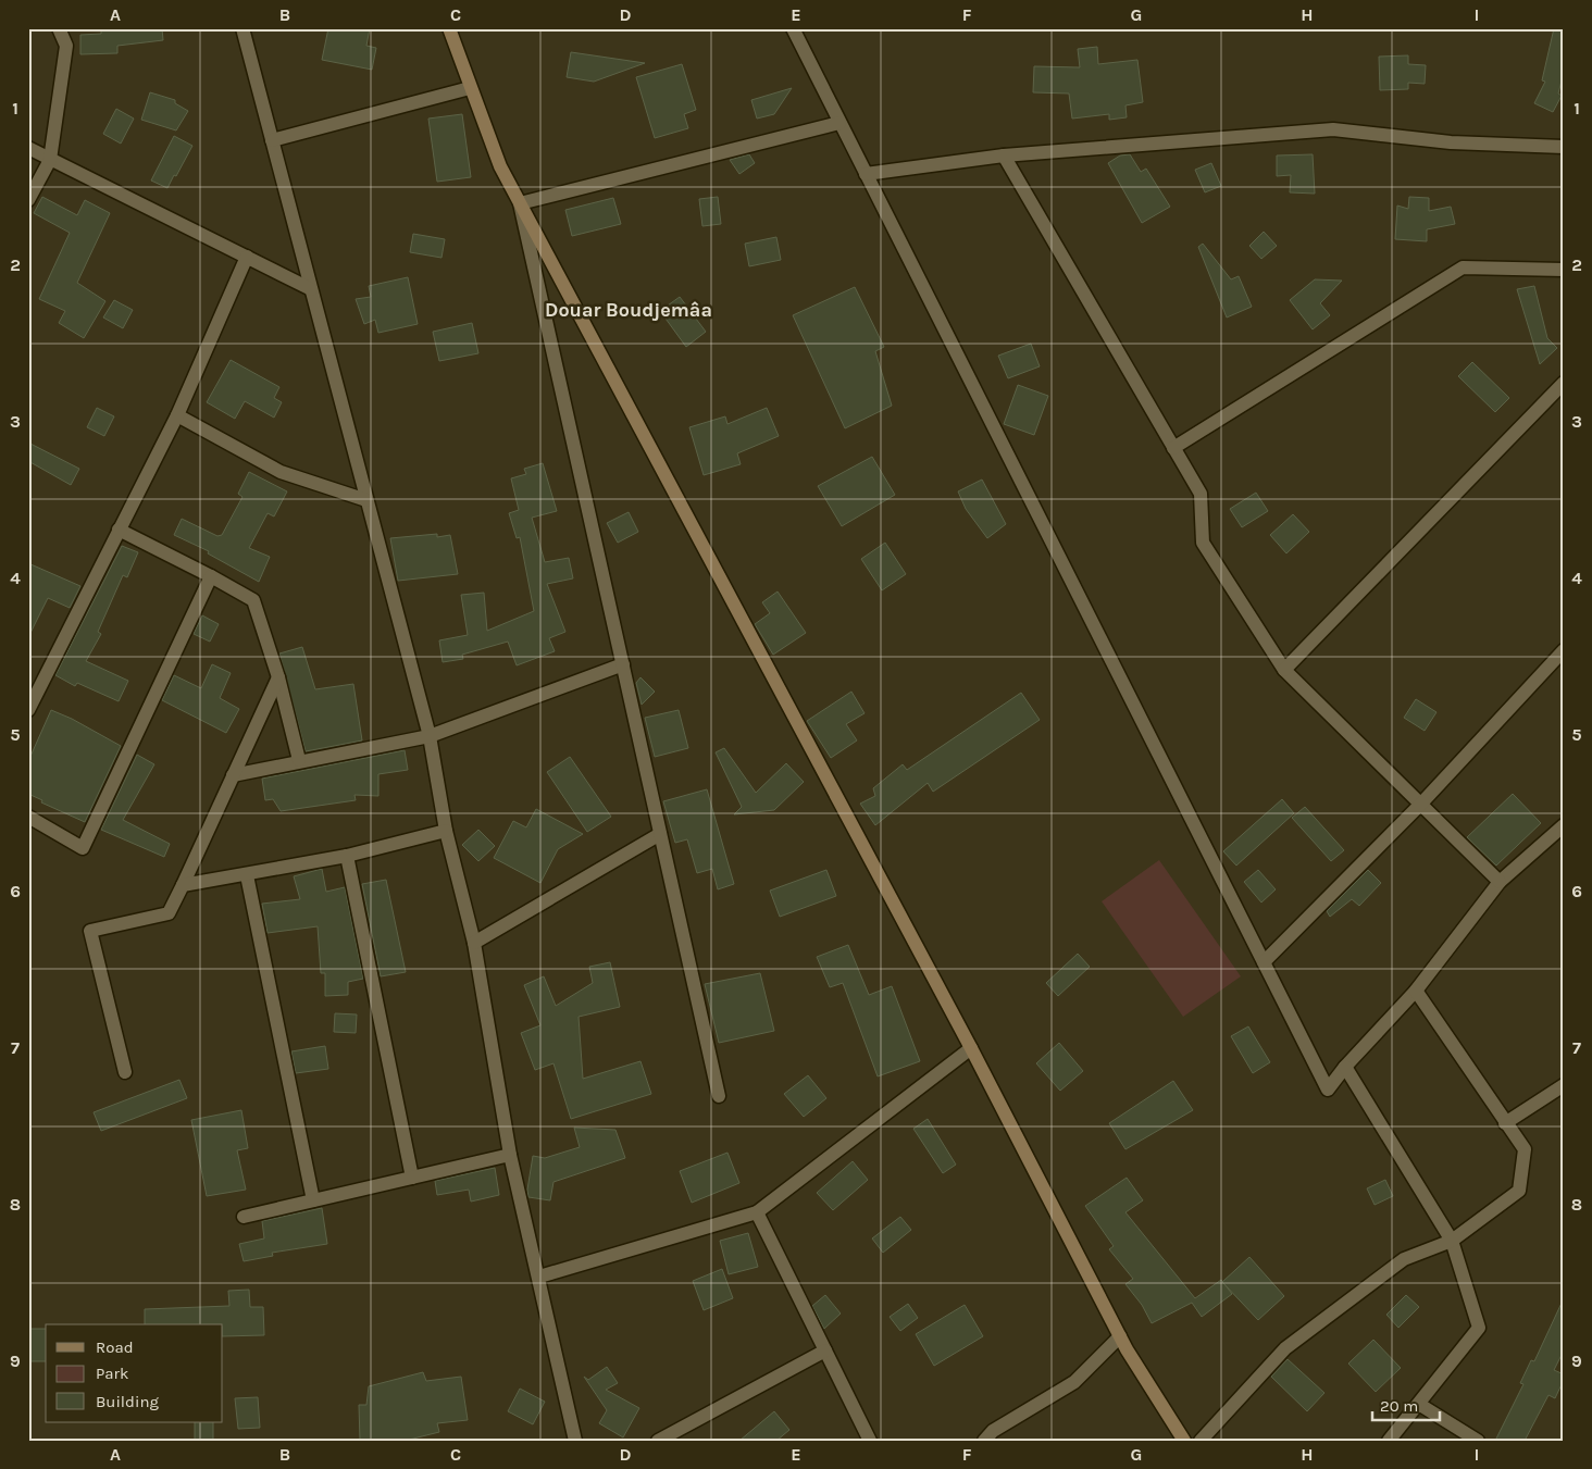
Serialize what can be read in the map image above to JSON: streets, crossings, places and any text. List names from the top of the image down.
{
  "districts": ["Douar Boudjemâa"],
  "legend": ["Road", "Park", "Building"],
  "scale_bar": "20 m",
  "grid": {
    "columns": [
      "A",
      "B",
      "C",
      "D",
      "E",
      "F",
      "G",
      "H",
      "I"
    ],
    "rows": [
      "1",
      "2",
      "3",
      "4",
      "5",
      "6",
      "7",
      "8",
      "9"
    ]
  }
}
